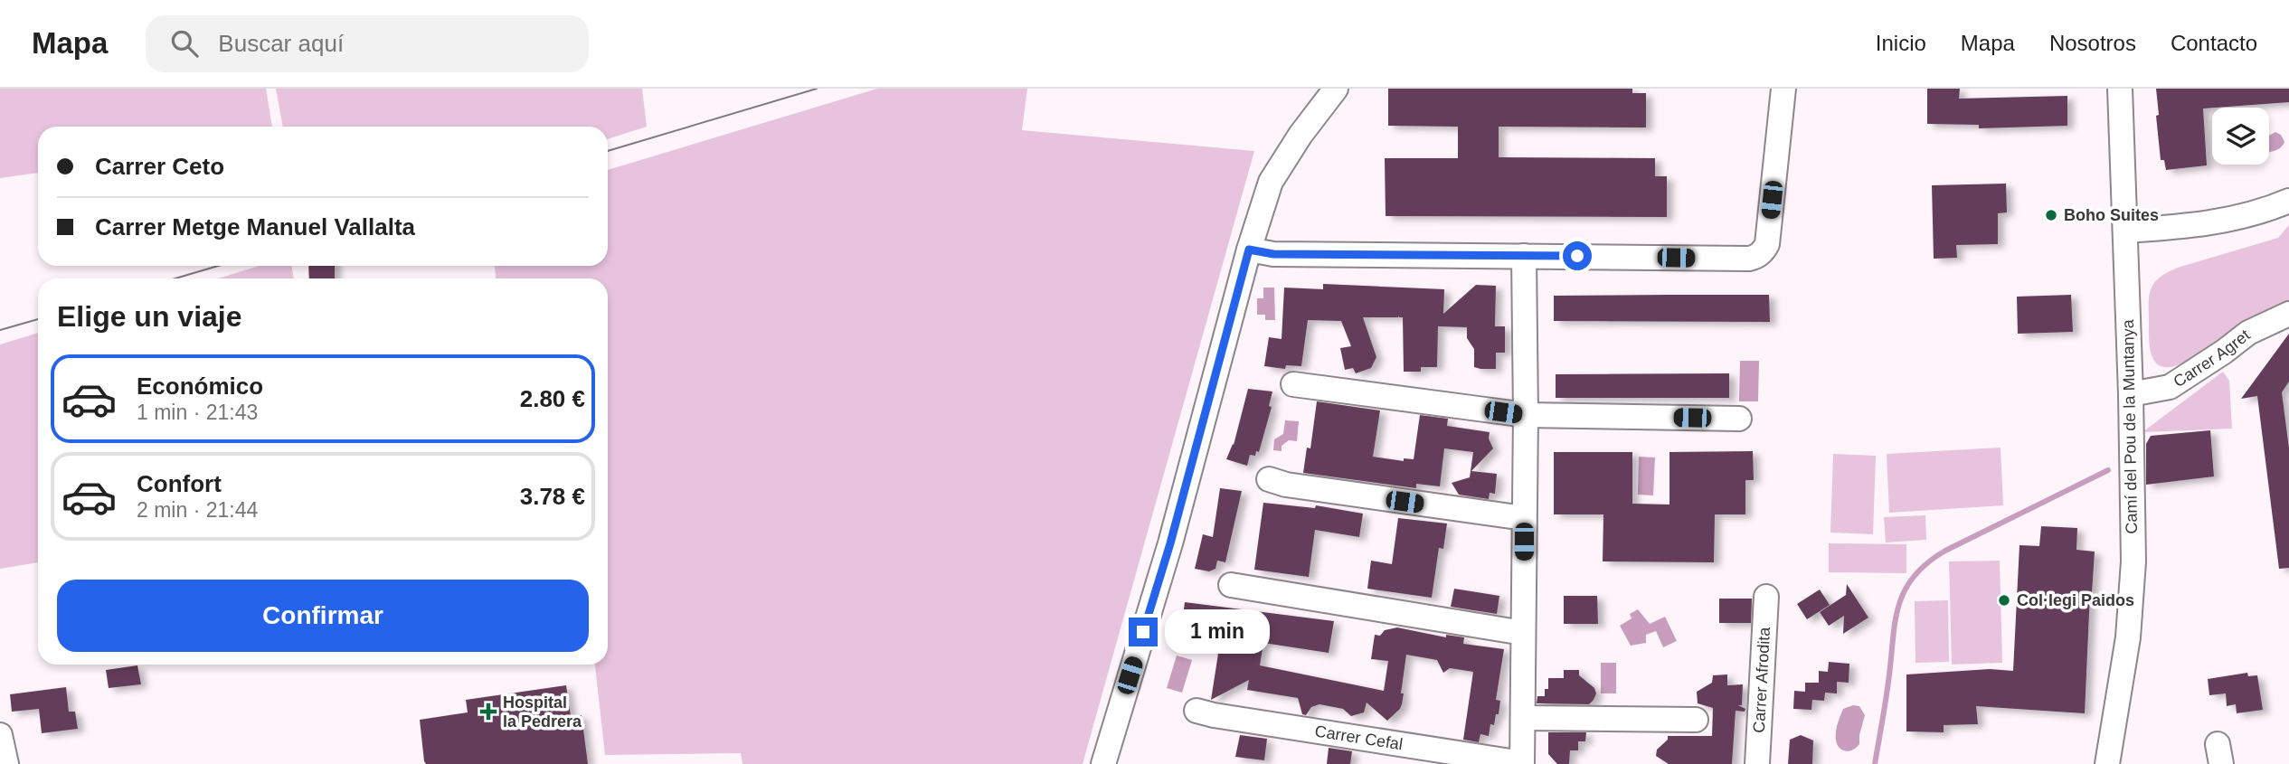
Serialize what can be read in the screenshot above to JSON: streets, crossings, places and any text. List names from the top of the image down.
{
  "streets": {
    "street": [
      "Carrer Agret",
      "Camí del Pou de la Muntanya",
      "Carrer Afrodita",
      "Carrer Cefal"
    ]
  },
  "crossings": [
    ["Carrer Agret", "Camí del Pou de la Muntanya"]
  ],
  "places": {
    "other": ["Boho Suites", "Col·legi Paidos"],
    "health": ["Hospital la Pedrera"]
  },
  "page": {
    "header": "Mapa",
    "search": "Buscar aquí",
    "nav": [
      "Inicio",
      "Mapa",
      "Nosotros",
      "Contacto"
    ],
    "banner": ["Carrer Ceto", "Carrer Metge Manuel Vallalta"],
    "heading": "Elige un viaje",
    "list": [
      {
        "name": "Económico",
        "note": "1 min · 21:43",
        "value": "2.80 €"
      },
      {
        "name": "Confort",
        "note": "2 min · 21:44",
        "value": "3.78 €"
      }
    ],
    "buttons": "Confirmar",
    "bubble": "1 min"
  }
}
